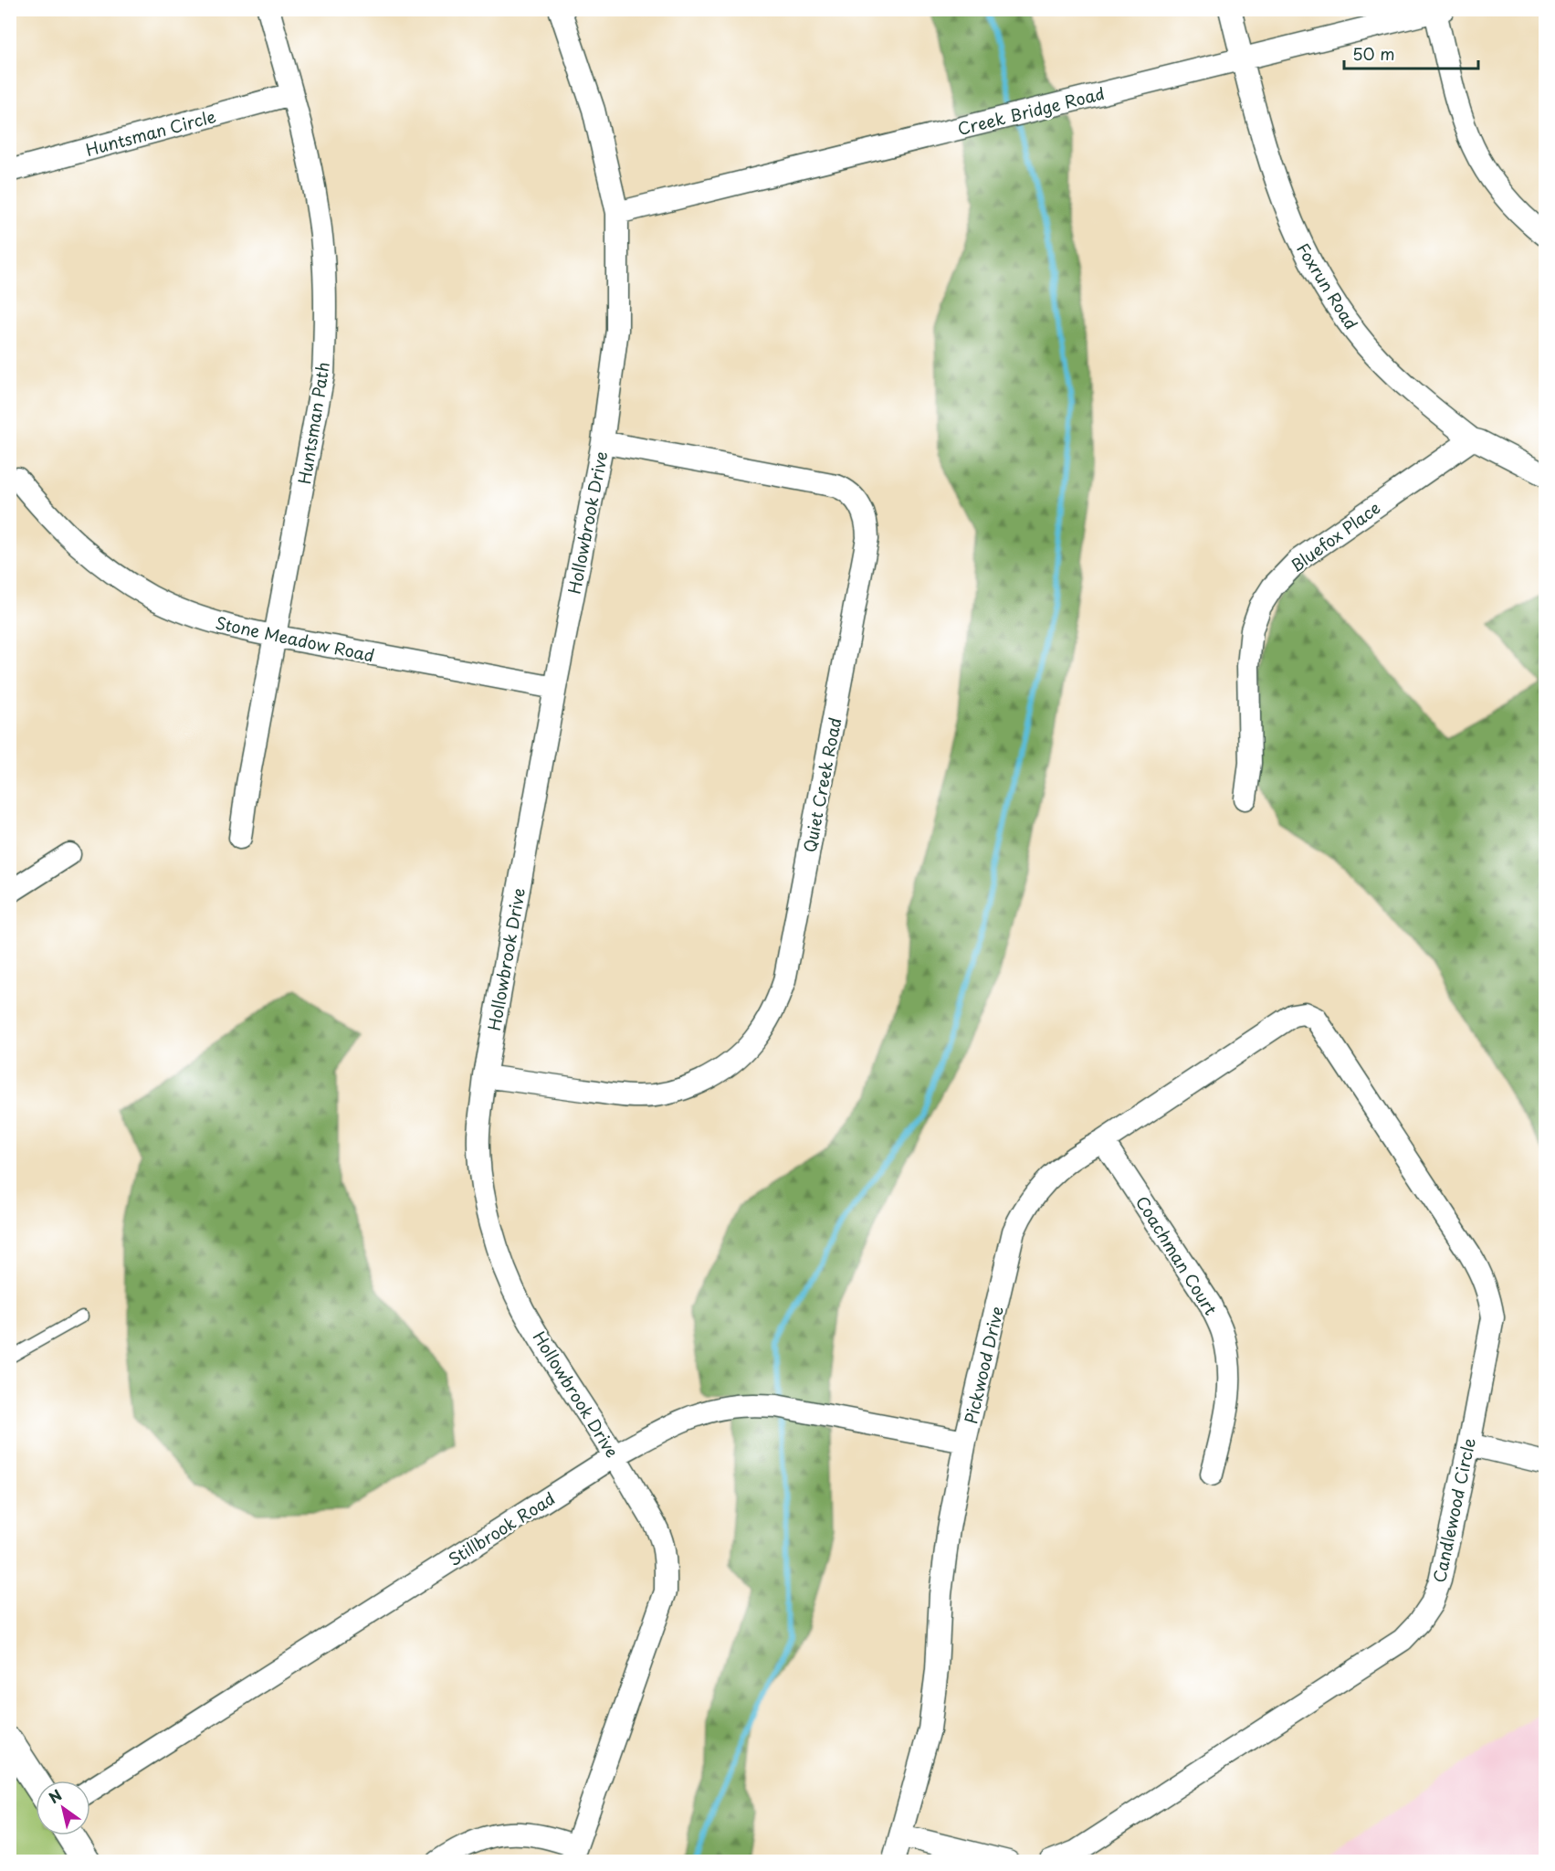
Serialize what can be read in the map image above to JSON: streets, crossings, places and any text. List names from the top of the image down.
{
  "streets": {
    "street": [
      "Creek Bridge Road",
      "Huntsman Circle",
      "Foxrun Road",
      "Huntsman Path",
      "Hollowbrook Drive",
      "Bluefox Place",
      "Stone Meadow Road",
      "Quiet Creek Road",
      "Coachman Court",
      "Pickwood Drive",
      "Candlewood Circle",
      "Stillbrook Road"
    ]
  },
  "crossings": [
    ["Creek Bridge Road", "Foxrun Road"],
    ["Creek Bridge Road", "Hollowbrook Drive"],
    ["Huntsman Circle", "Huntsman Path"],
    ["Foxrun Road", "Bluefox Place"],
    ["Huntsman Path", "Stone Meadow Road"],
    ["Hollowbrook Drive", "Stone Meadow Road"],
    ["Hollowbrook Drive", "Quiet Creek Road"],
    ["Hollowbrook Drive", "Stillbrook Road"],
    ["Coachman Court", "Pickwood Drive"],
    ["Pickwood Drive", "Candlewood Circle"],
    ["Pickwood Drive", "Stillbrook Road"]
  ],
  "scale_bar": "50 m",
  "north": "top left"
}
